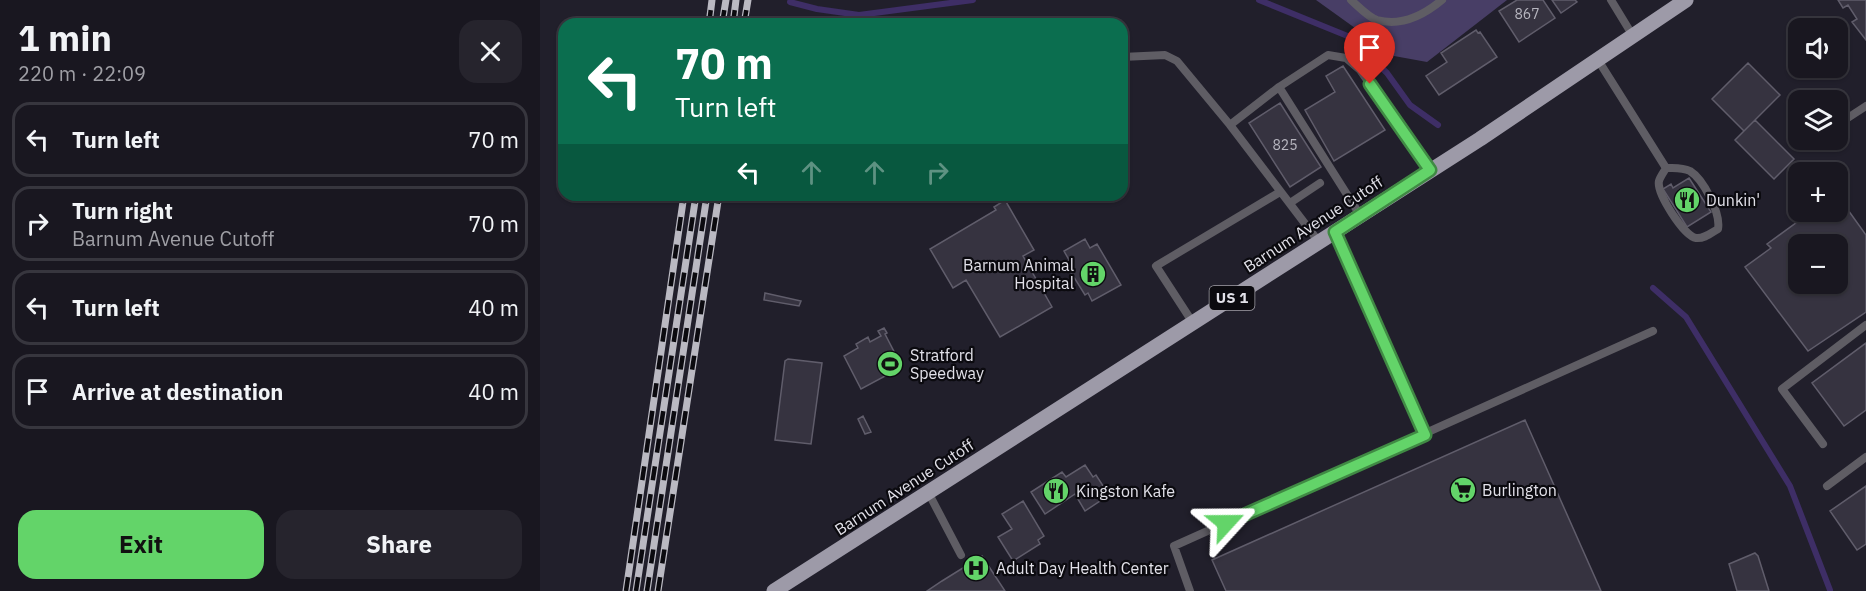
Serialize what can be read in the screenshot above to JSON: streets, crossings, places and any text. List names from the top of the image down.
{
  "streets": {
    "main road": ["Barnum Avenue Cutoff", "US 1"]
  },
  "places": {
    "restaurant": ["Dunkin'", "Kingston Kafe"],
    "building": ["Barnum Animal Hospital"],
    "sports": ["Stratford Speedway"],
    "supermarket": ["Burlington"],
    "hospital": ["Adult Day Health Center"]
  },
  "house_numbers": ["867", "825"],
  "page": {
    "heading": ["1 min", "220 m · 22:09"],
    "map_buttons": ["+", "−"],
    "turn": ["70 m", "Turn left"],
    "list": [
      {
        "name": "Turn left",
        "value": "70 m"
      },
      {
        "name": "Turn right",
        "note": "Barnum Avenue Cutoff",
        "value": "70 m"
      },
      {
        "name": "Turn left",
        "value": "40 m"
      },
      {
        "name": "Arrive at destination",
        "value": "40 m"
      }
    ],
    "buttons": ["Exit", "Share"]
  }
}
